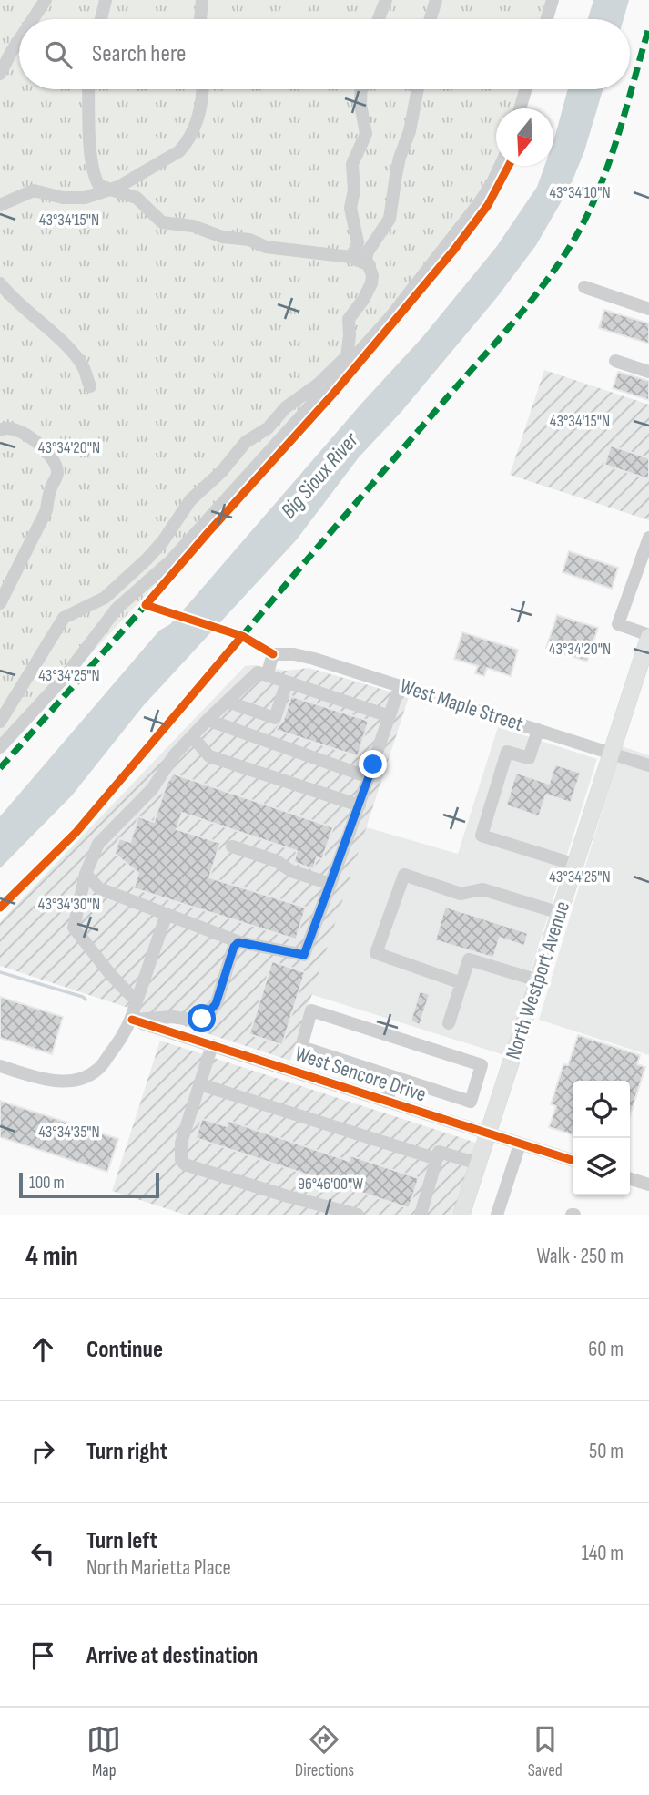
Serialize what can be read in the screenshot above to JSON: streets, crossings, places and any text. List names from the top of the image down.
{
  "streets": {
    "main road": ["North Westport Avenue"],
    "street": ["West Maple Street", "West Sencore Drive"]
  },
  "crossings": [
    ["West Maple Street", "North Westport Avenue"],
    ["North Westport Avenue", "West Sencore Drive"]
  ],
  "water": ["Big Sioux River"],
  "scale_bar": "100 m",
  "north": "bottom",
  "page": {
    "search": "Search here",
    "scale": "100 m",
    "heading": ["4 min", "Walk · 250 m"],
    "list": [
      ["Continue", "60 m"],
      ["Turn right", "50 m"],
      ["Turn left", "North Marietta Place", "140 m"],
      "Arrive at destination"
    ],
    "nav": ["Map", "Directions", "Saved"]
  },
  "coordinates": [
    "43°34'10\"N",
    "43°34'15\"N",
    "43°34'20\"N",
    "43°34'25\"N",
    "43°34'30\"N",
    "43°34'35\"N",
    "96°46'00\"W"
  ]
}
